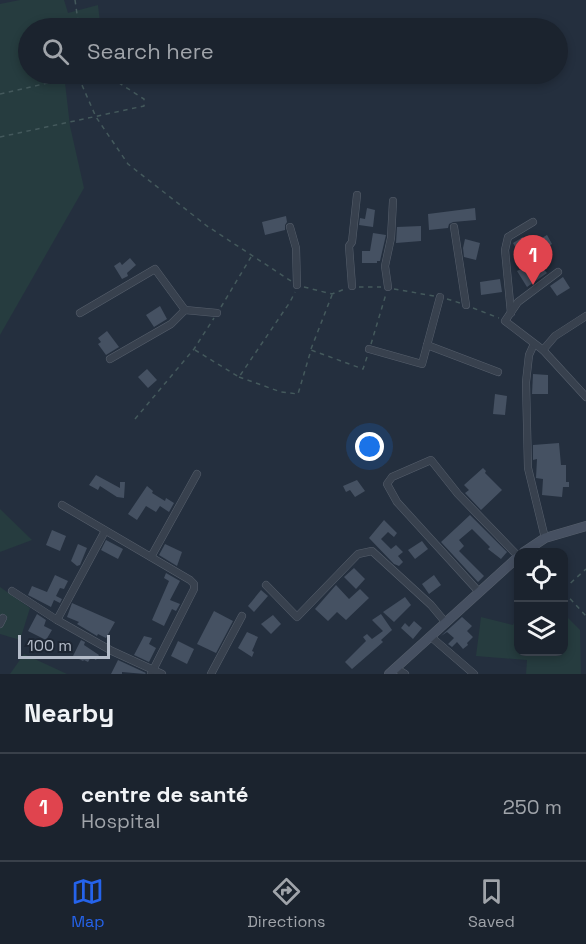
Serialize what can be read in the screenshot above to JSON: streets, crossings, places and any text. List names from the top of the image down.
{
  "scale_bar": "100 m",
  "page": {
    "search": "Search here",
    "pins": "1",
    "scale": "100 m",
    "heading": "Nearby",
    "list": [
      {
        "mark": "1",
        "name": "centre de santé",
        "note": "Hospital",
        "value": "250 m"
      }
    ],
    "nav": ["Map", "Directions", "Saved"]
  }
}
